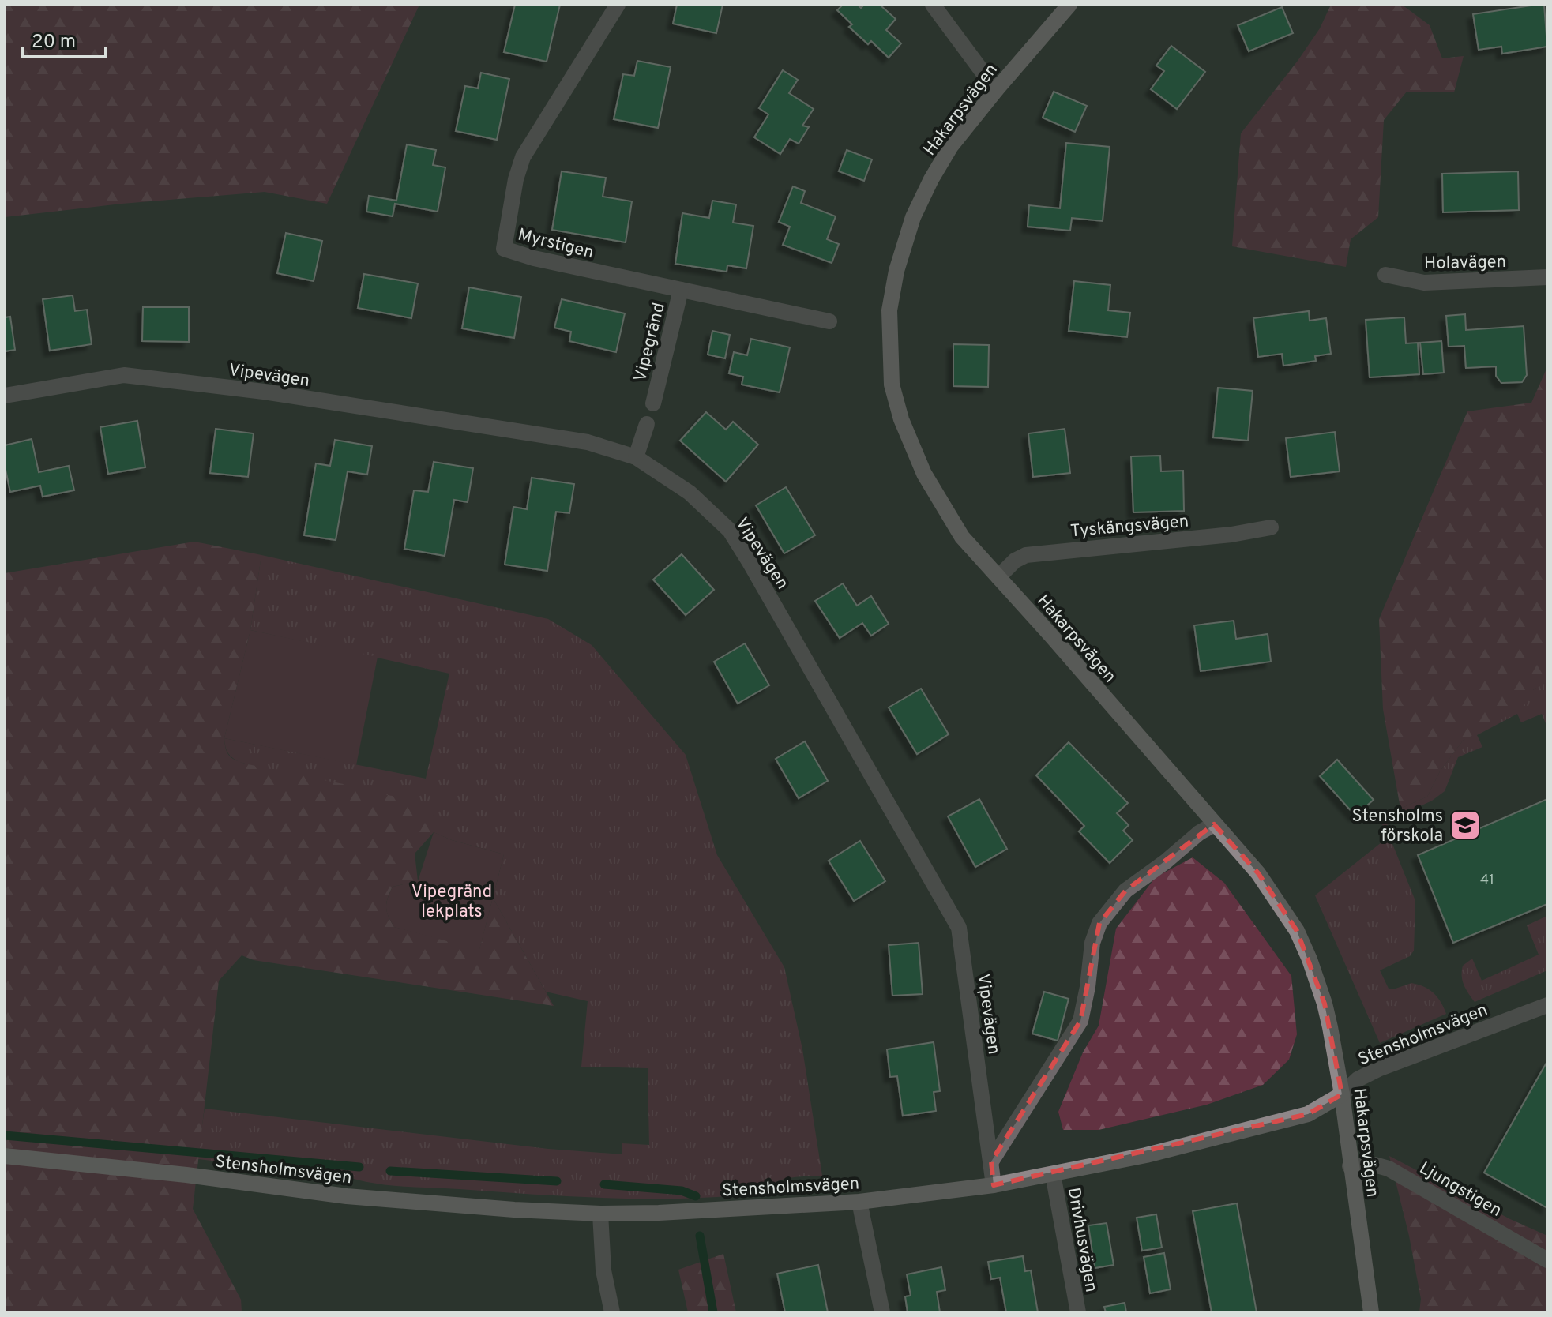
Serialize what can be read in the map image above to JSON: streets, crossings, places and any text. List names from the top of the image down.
{
  "streets": {
    "street": [
      "Hakarpsvägen",
      "Myrstigen",
      "Holavägen",
      "Vipegränd",
      "Vipevägen",
      "Tyskängsvägen",
      "Stensholmsvägen",
      "Ljungstigen",
      "Drivhusvägen"
    ]
  },
  "crossings": [
    ["Hakarpsvägen", "Tyskängsvägen"],
    ["Hakarpsvägen", "Stensholmsvägen"],
    ["Hakarpsvägen", "Ljungstigen"],
    ["Myrstigen", "Vipegränd"],
    ["Vipevägen", "Stensholmsvägen"],
    ["Stensholmsvägen", "Drivhusvägen"]
  ],
  "parks": ["Vipegränd lekplats"],
  "places": {
    "school or university": ["Stensholms förskola"]
  },
  "house_numbers": ["41"],
  "scale_bar": "20 m"
}
